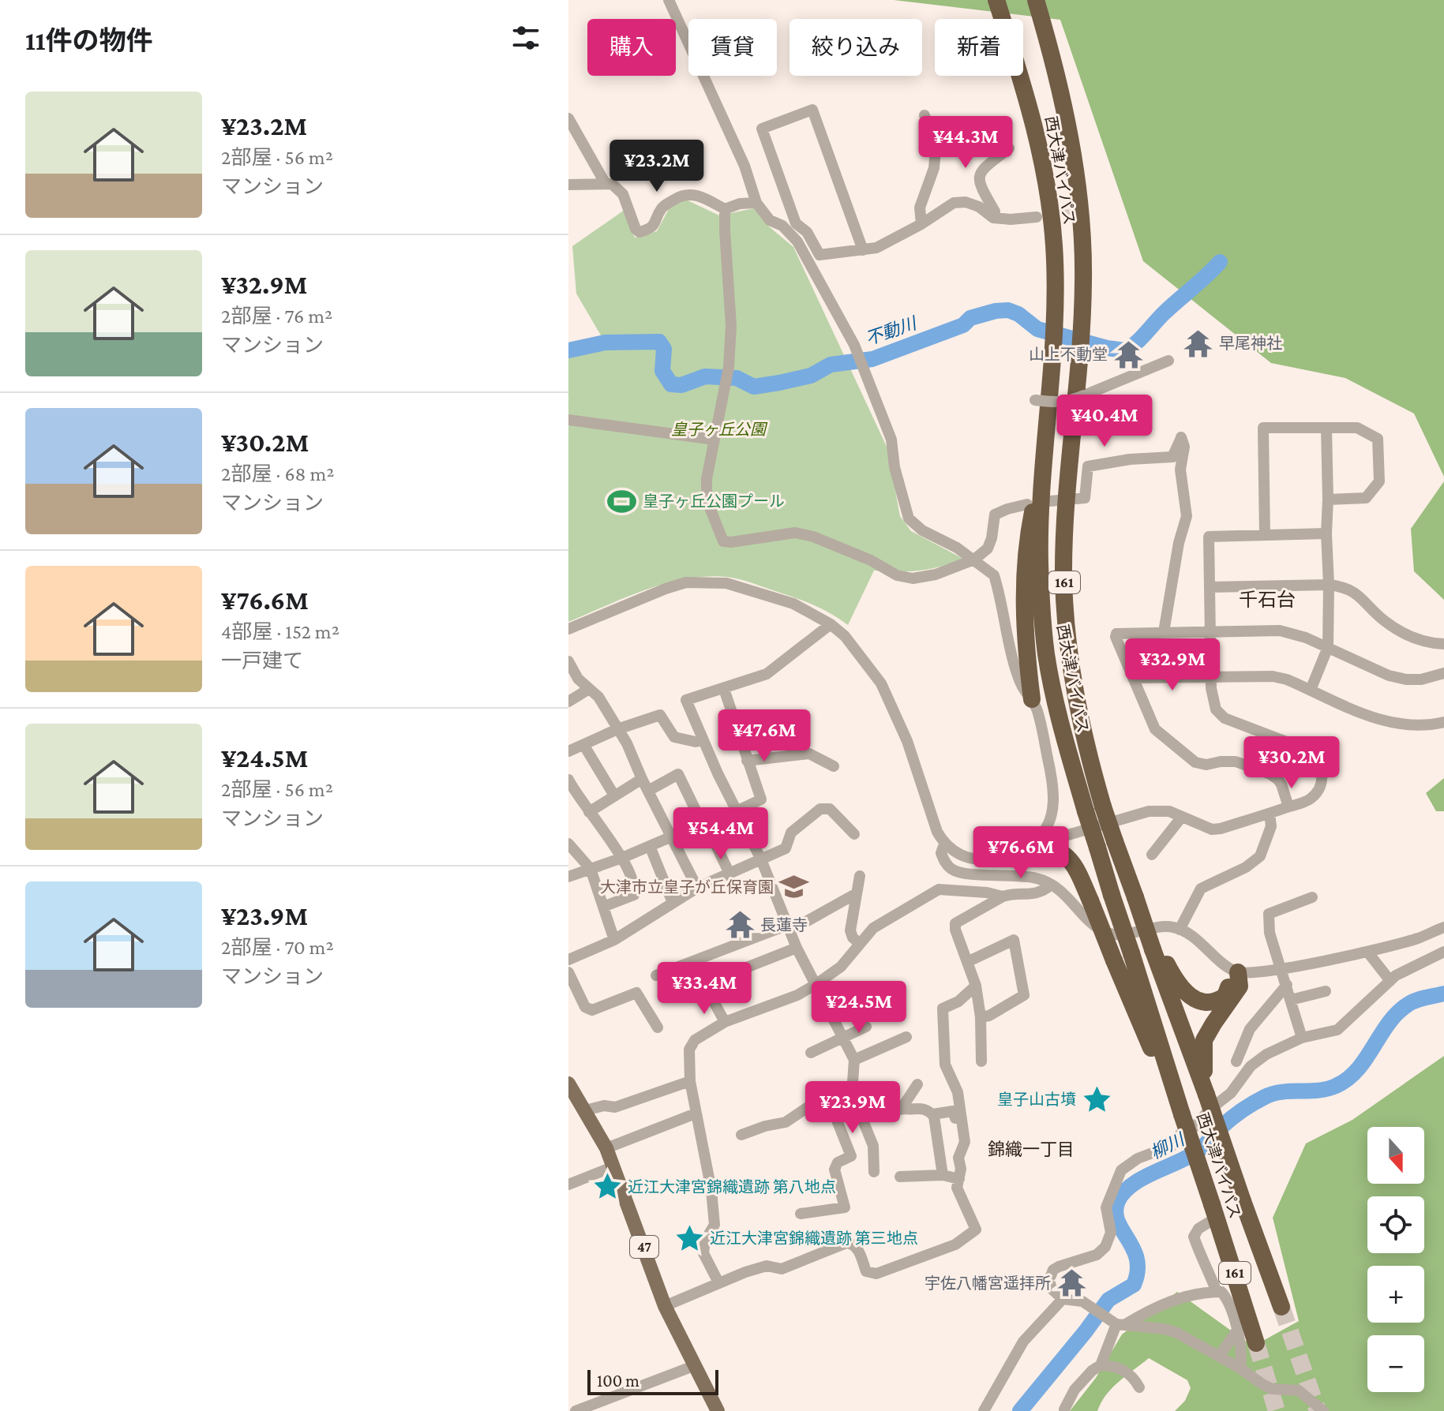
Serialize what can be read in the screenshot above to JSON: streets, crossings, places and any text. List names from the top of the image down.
{
  "streets": {
    "highway": ["西大津バイパス", "161"],
    "main road": ["47"]
  },
  "districts": ["千石台", "錦織一丁目"],
  "water": ["不動川", "柳川"],
  "parks": ["皇子ヶ丘公園"],
  "places": {
    "temple": [
      "早尾神社",
      "山上不動堂",
      "長蓮寺",
      "宇佐八幡宮遥拝所"
    ],
    "sports": ["皇子ヶ丘公園プール"],
    "school or university": ["大津市立皇子が丘保育園"],
    "place": ["皇子山古墳", "近江大津宮錦織遺跡 第八地点", "近江大津宮錦織遺跡 第三地点"]
  },
  "scale_bar": "100 m",
  "north": "bottom",
  "page": {
    "heading": "11件の物件",
    "chip": [
      "購入",
      "賃貸",
      "絞り込み",
      "新着"
    ],
    "list": [
      {
        "name": "¥23.2M",
        "note": "2部屋 · 56 m² · マンション"
      },
      {
        "name": "¥32.9M",
        "note": "2部屋 · 76 m² · マンション"
      },
      {
        "name": "¥30.2M",
        "note": "2部屋 · 68 m² · マンション"
      },
      {
        "name": "¥76.6M",
        "note": "4部屋 · 152 m² · 一戸建て"
      },
      {
        "name": "¥24.5M",
        "note": "2部屋 · 56 m² · マンション"
      },
      {
        "name": "¥23.9M",
        "note": "2部屋 · 70 m² · マンション"
      }
    ],
    "price": [
      "¥44.3M",
      "¥23.2M",
      "¥40.4M",
      "¥32.9M",
      "¥47.6M",
      "¥30.2M",
      "¥54.4M",
      "¥76.6M",
      "¥33.4M",
      "¥24.5M",
      "¥23.9M"
    ],
    "map_buttons": ["+", "−"],
    "scale": "100 m"
  }
}
